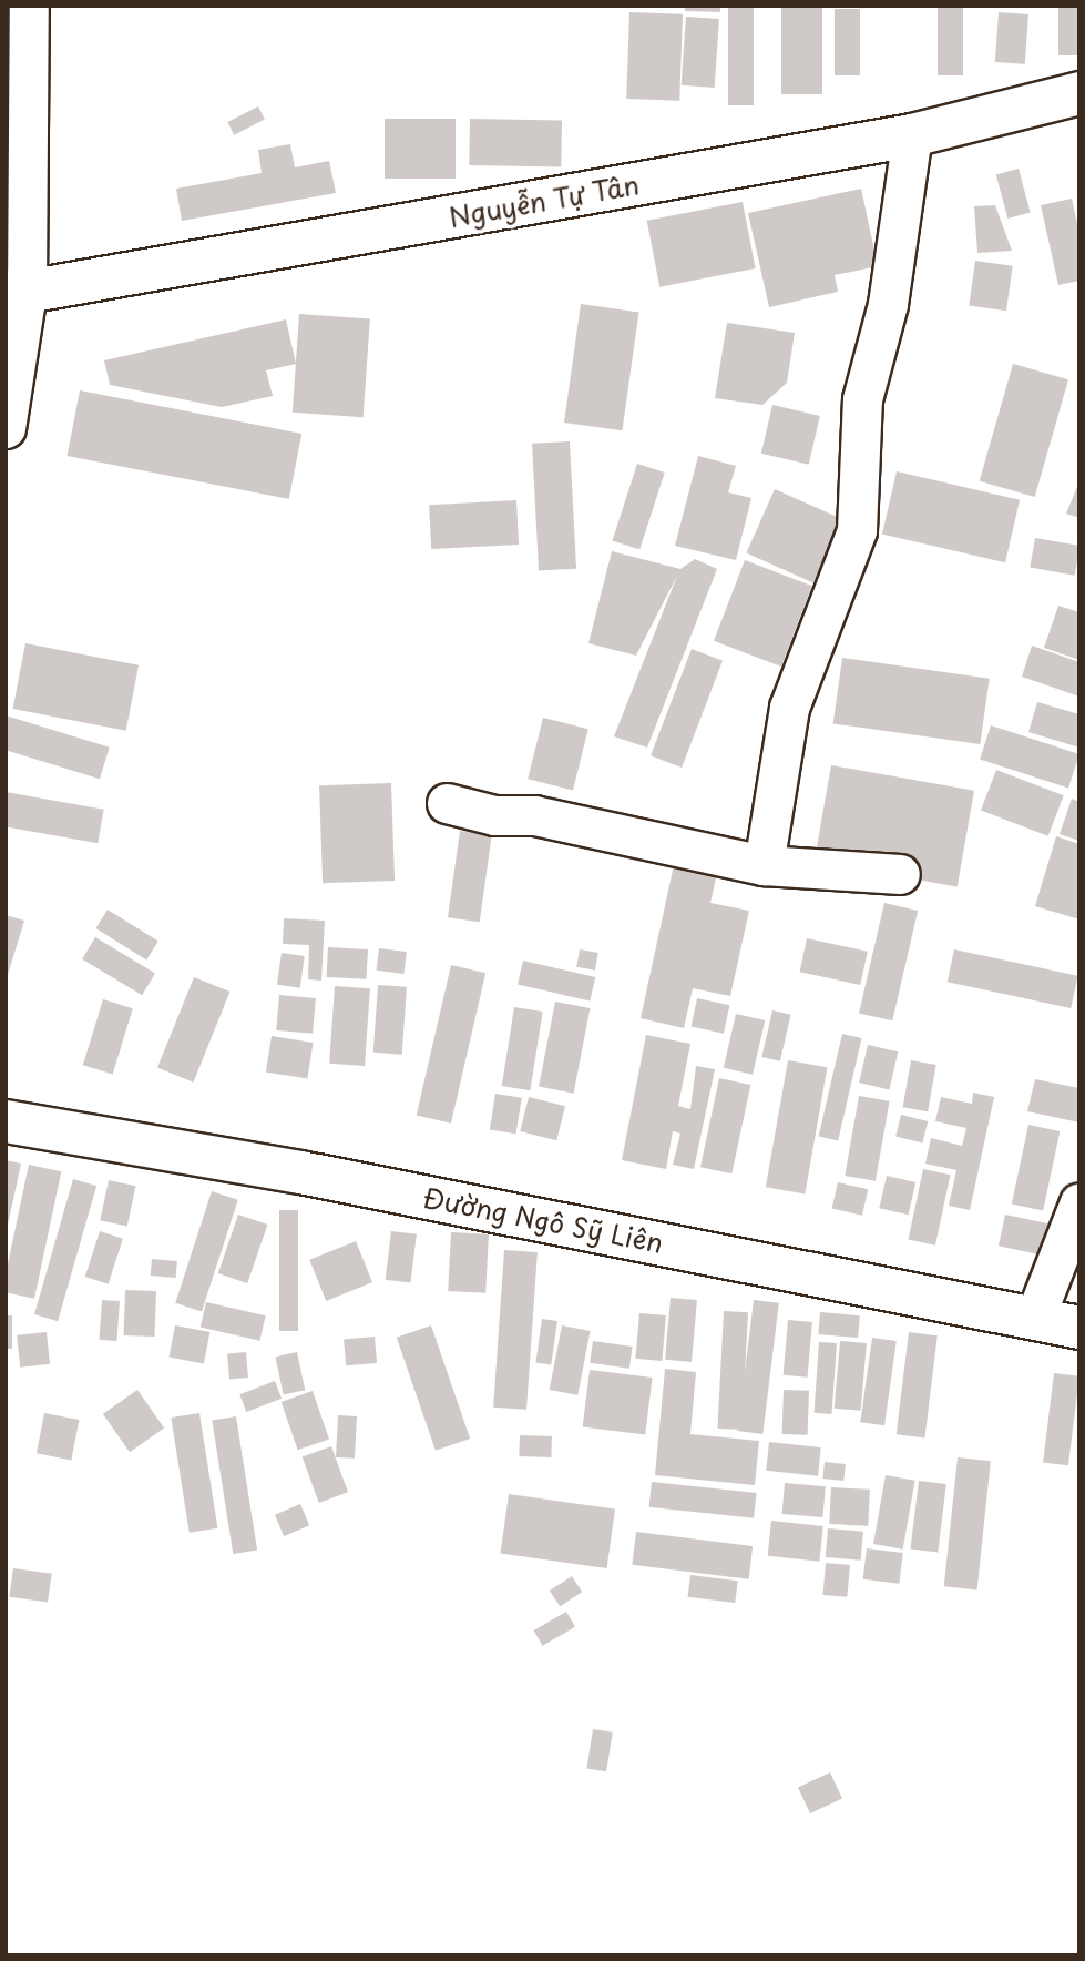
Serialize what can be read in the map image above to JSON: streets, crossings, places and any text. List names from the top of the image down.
{
  "streets": {
    "street": ["Nguyễn Tự Tân", "Đường Ngô Sỹ Liên"]
  }
}
